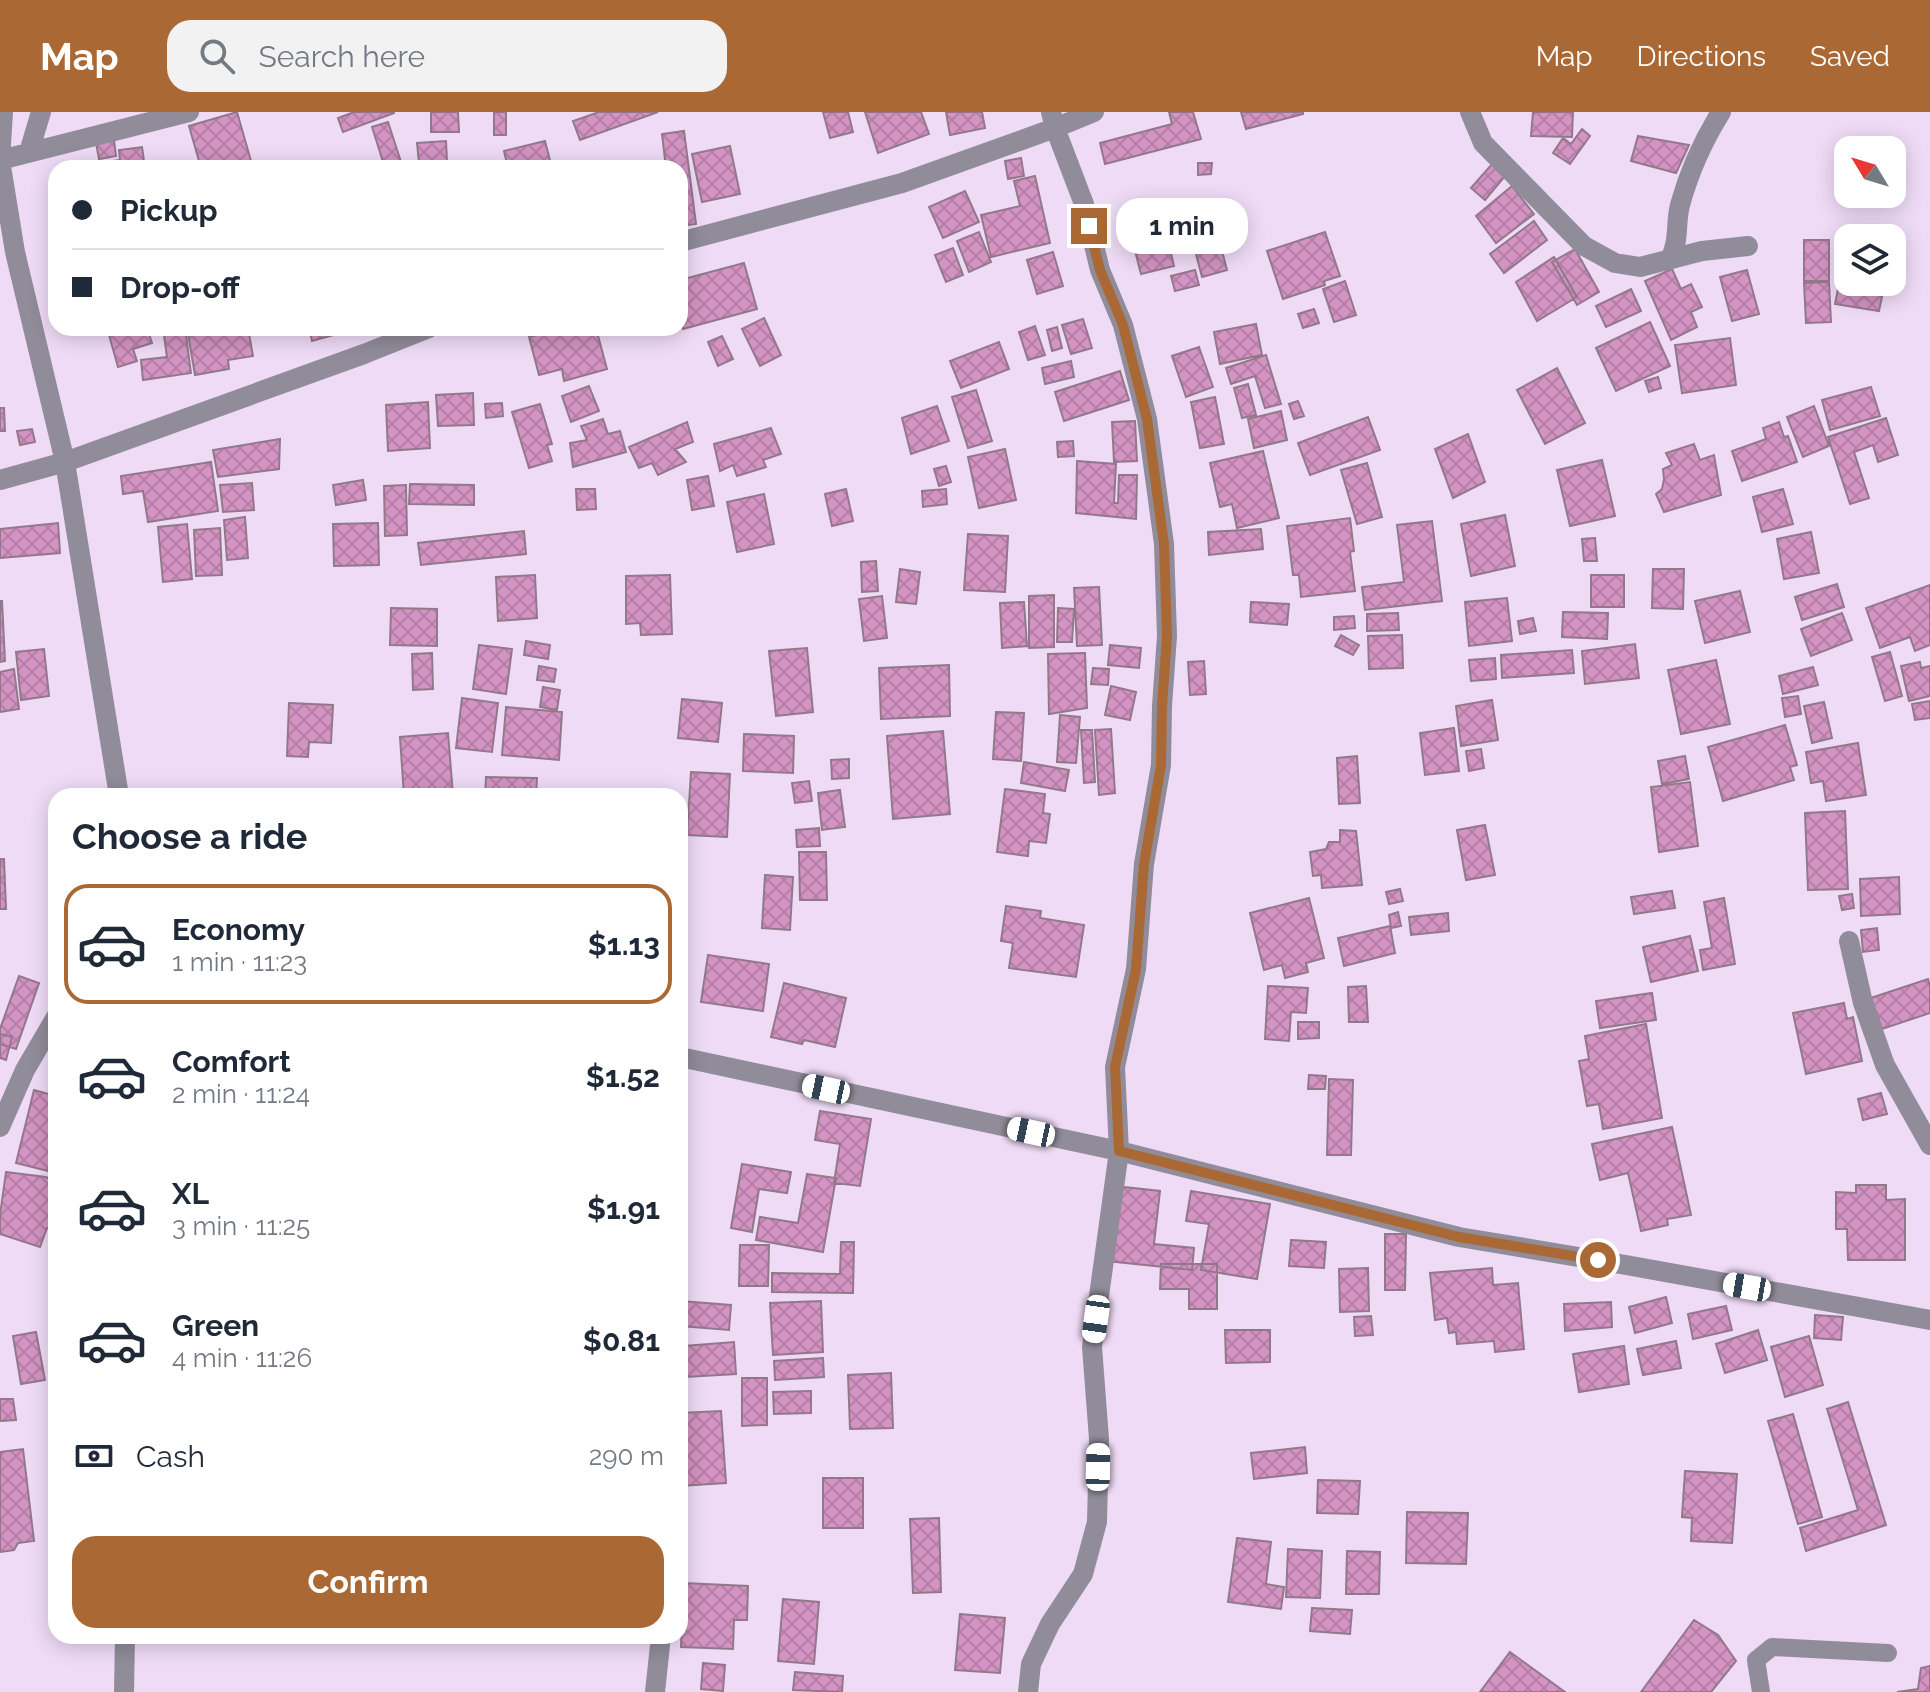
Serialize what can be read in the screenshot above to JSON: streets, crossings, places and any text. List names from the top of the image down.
{
  "north": "top left",
  "page": {
    "header": "Map",
    "search": "Search here",
    "nav": ["Map", "Directions", "Saved"],
    "banner": ["Pickup", "Drop-off"],
    "bubble": "1 min",
    "heading": "Choose a ride",
    "list": [
      {
        "name": "Economy",
        "note": "1 min · 11:23",
        "value": "$1.13"
      },
      {
        "name": "Comfort",
        "note": "2 min · 11:24",
        "value": "$1.52"
      },
      {
        "name": "XL",
        "note": "3 min · 11:25",
        "value": "$1.91"
      },
      {
        "name": "Green",
        "note": "4 min · 11:26",
        "value": "$0.81"
      }
    ],
    "pay": ["Cash", "290 m"],
    "buttons": "Confirm"
  }
}
